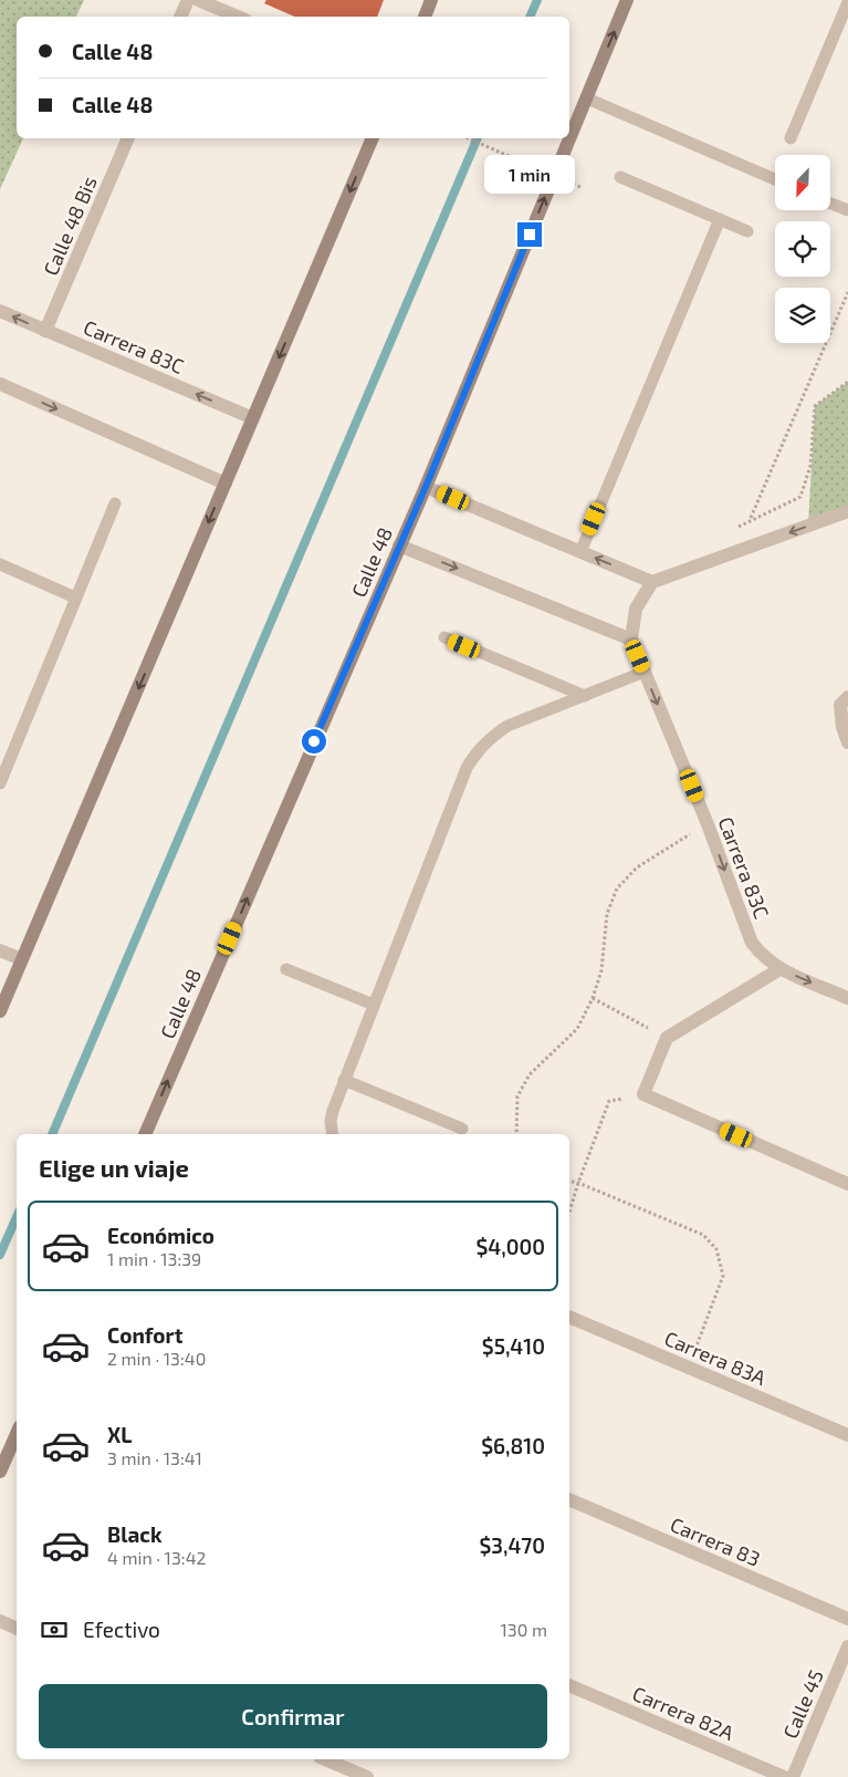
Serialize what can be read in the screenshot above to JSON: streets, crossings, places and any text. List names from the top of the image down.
{
  "streets": {
    "main road": ["Calle 48"],
    "street": [
      "Calle 48 Bis",
      "Carrera 83C",
      "Carrera 83A",
      "Carrera 83",
      "Calle 45",
      "Carrera 82A"
    ]
  },
  "crossings": [
    ["Calle 48 Bis", "Carrera 83C"]
  ],
  "one_way": ["Calle 48"],
  "north": "bottom left",
  "page": {
    "banner": ["Calle 48", "Calle 48"],
    "bubble": "1 min",
    "heading": "Elige un viaje",
    "list": [
      {
        "name": "Económico",
        "note": "1 min · 13:39",
        "value": "$4,000"
      },
      {
        "name": "Confort",
        "note": "2 min · 13:40",
        "value": "$5,410"
      },
      {
        "name": "XL",
        "note": "3 min · 13:41",
        "value": "$6,810"
      },
      {
        "name": "Black",
        "note": "4 min · 13:42",
        "value": "$3,470"
      }
    ],
    "pay": ["Efectivo", "130 m"],
    "buttons": "Confirmar"
  }
}
